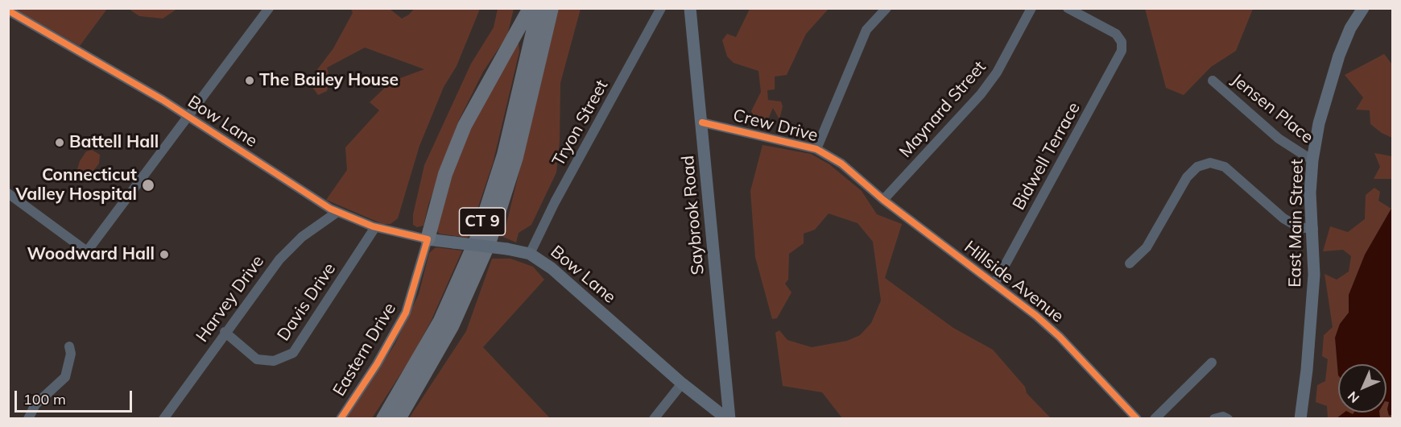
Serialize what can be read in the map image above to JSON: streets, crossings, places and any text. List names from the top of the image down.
{
  "streets": {
    "highway": ["CT 9"],
    "main road": ["Bow Lane", "Saybrook Road", "East Main Street"],
    "street": [
      "Jensen Place",
      "Maynard Street",
      "Tryon Street",
      "Crew Drive",
      "Bidwell Terrace",
      "Hillside Avenue",
      "Harvey Drive",
      "Davis Drive",
      "Eastern Drive"
    ]
  },
  "crossings": [
    ["Jensen Place", "East Main Street"],
    ["Maynard Street", "Crew Drive"],
    ["Maynard Street", "Hillside Avenue"],
    ["Bow Lane", "Tryon Street"],
    ["Bow Lane", "Saybrook Road"],
    ["Bow Lane", "Harvey Drive"],
    ["Bow Lane", "Davis Drive"],
    ["Bow Lane", "Eastern Drive"],
    ["Crew Drive", "Saybrook Road"],
    ["Crew Drive", "Hillside Avenue"],
    ["Bidwell Terrace", "Hillside Avenue"],
    ["Harvey Drive", "Davis Drive"]
  ],
  "places": [
    "The Bailey House",
    "Battell Hall",
    "Connecticut Valley Hospital",
    "Woodward Hall"
  ],
  "scale_bar": "100 m",
  "north": "bottom left"
}
